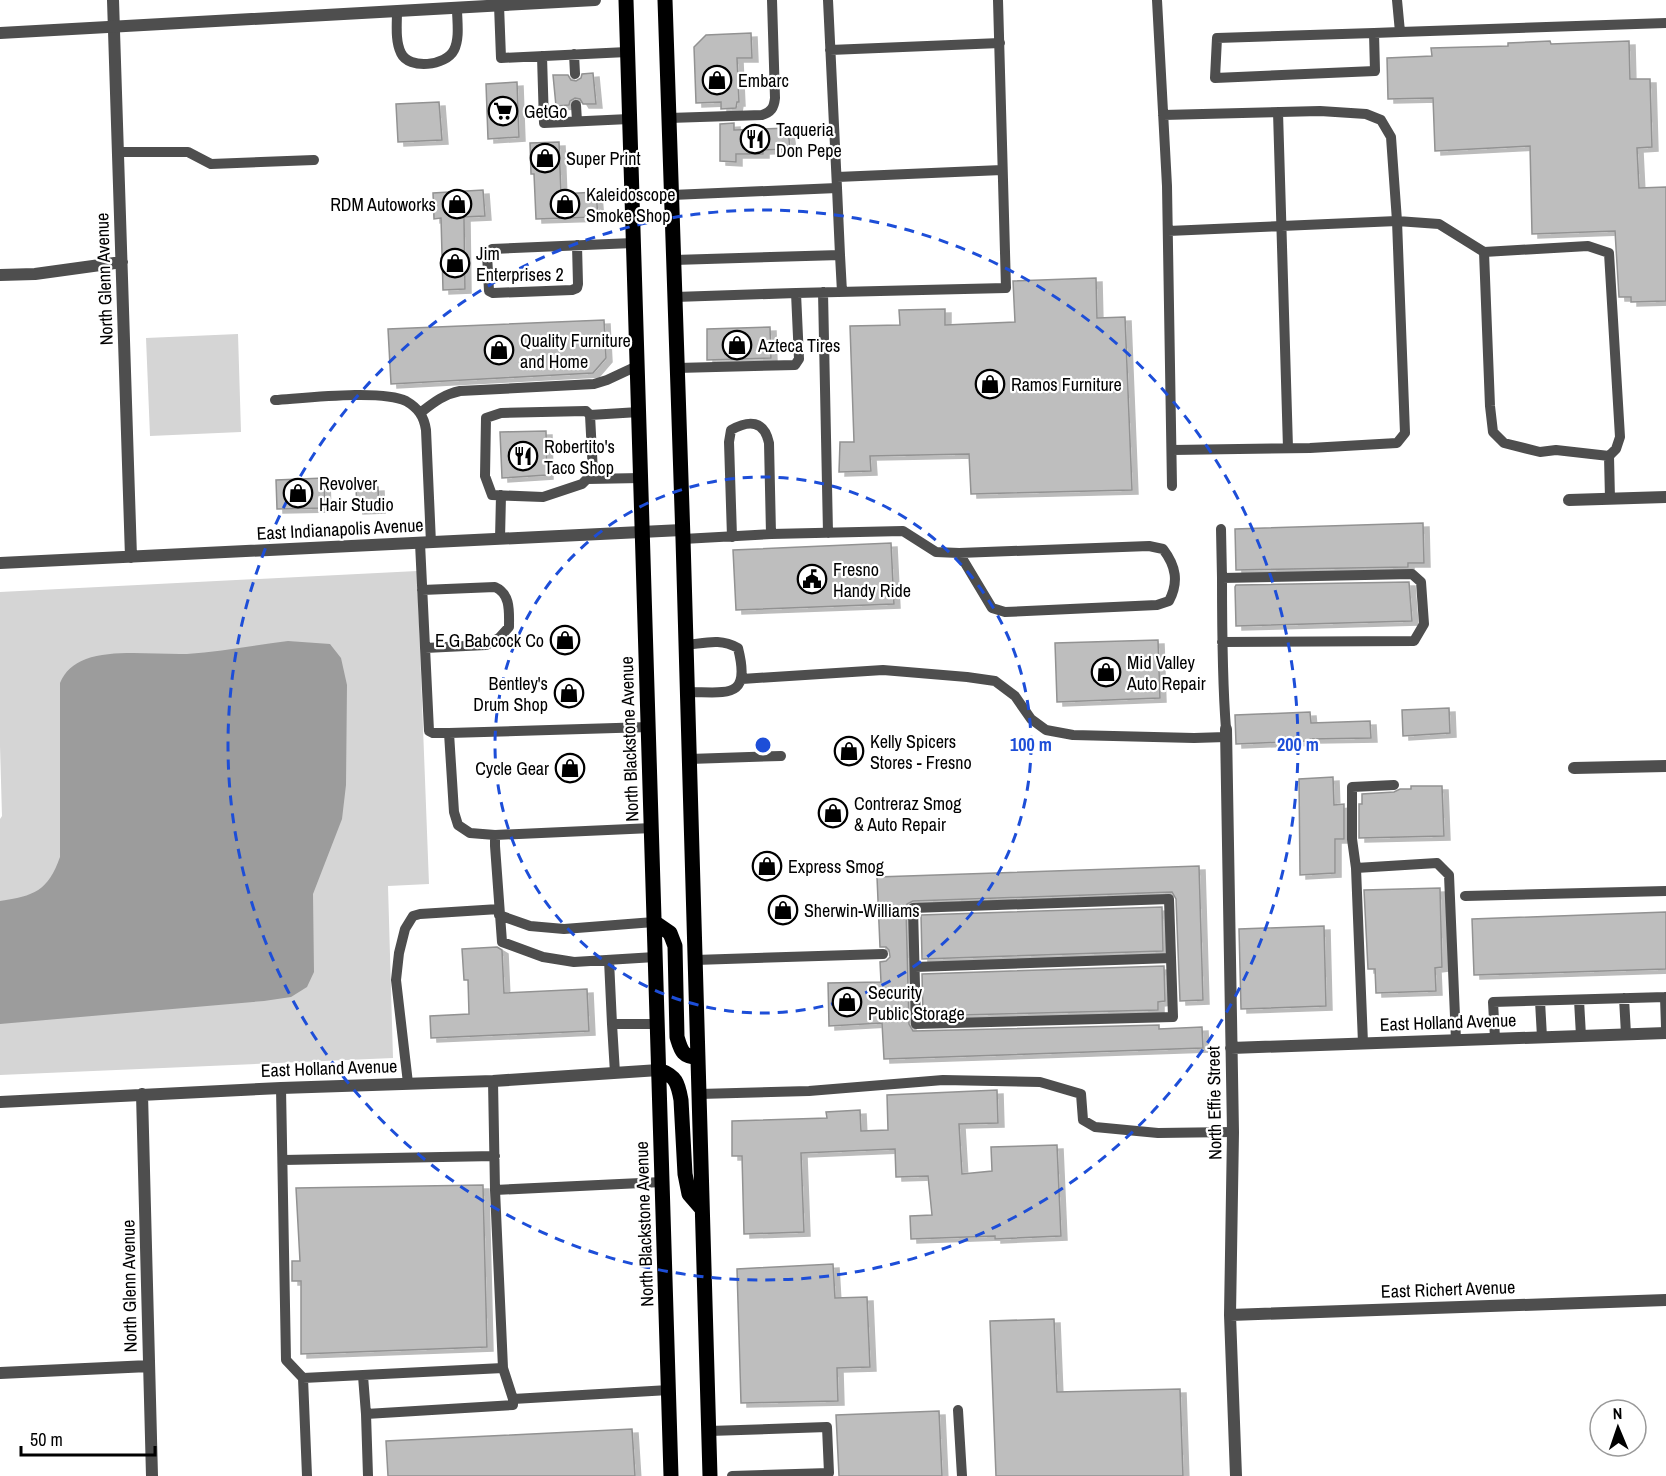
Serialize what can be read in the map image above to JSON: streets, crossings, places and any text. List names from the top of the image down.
{
  "streets": {
    "main road": ["North Blackstone Avenue"],
    "street": [
      "North Glenn Avenue",
      "East Indianapolis Avenue",
      "East Holland Avenue",
      "North Effie Street",
      "East Richert Avenue"
    ]
  },
  "crossings": [
    ["North Glenn Avenue", "East Indianapolis Avenue"],
    ["North Glenn Avenue", "East Holland Avenue"],
    ["East Indianapolis Avenue", "North Blackstone Avenue"],
    ["North Blackstone Avenue", "East Holland Avenue"],
    ["East Holland Avenue", "North Effie Street"],
    ["North Effie Street", "East Richert Avenue"]
  ],
  "places": {
    "shop": [
      "Embarc",
      "Super Print",
      "RDM Autoworks",
      "Kaleidoscope Smoke Shop",
      "Jim Enterprises 2",
      "Azteca Tires",
      "Quality Furniture and Home",
      "Ramos Furniture",
      "Revolver Hair Studio",
      "E G Babcock Co",
      "Mid Valley Auto Repair",
      "Bentley's Drum Shop",
      "Kelly Spicers Stores - Fresno",
      "Cycle Gear",
      "Contreraz Smog & Auto Repair",
      "Express Smog",
      "Sherwin-Williams",
      "Security Public Storage"
    ],
    "supermarket": ["GetGo"],
    "restaurant": ["Taqueria Don Pepe", "Robertito's Taco Shop"],
    "public building": ["Fresno Handy Ride"]
  },
  "scale_bar": "50 m",
  "north": "top",
  "rings": ["100 m", "200 m"]
}
